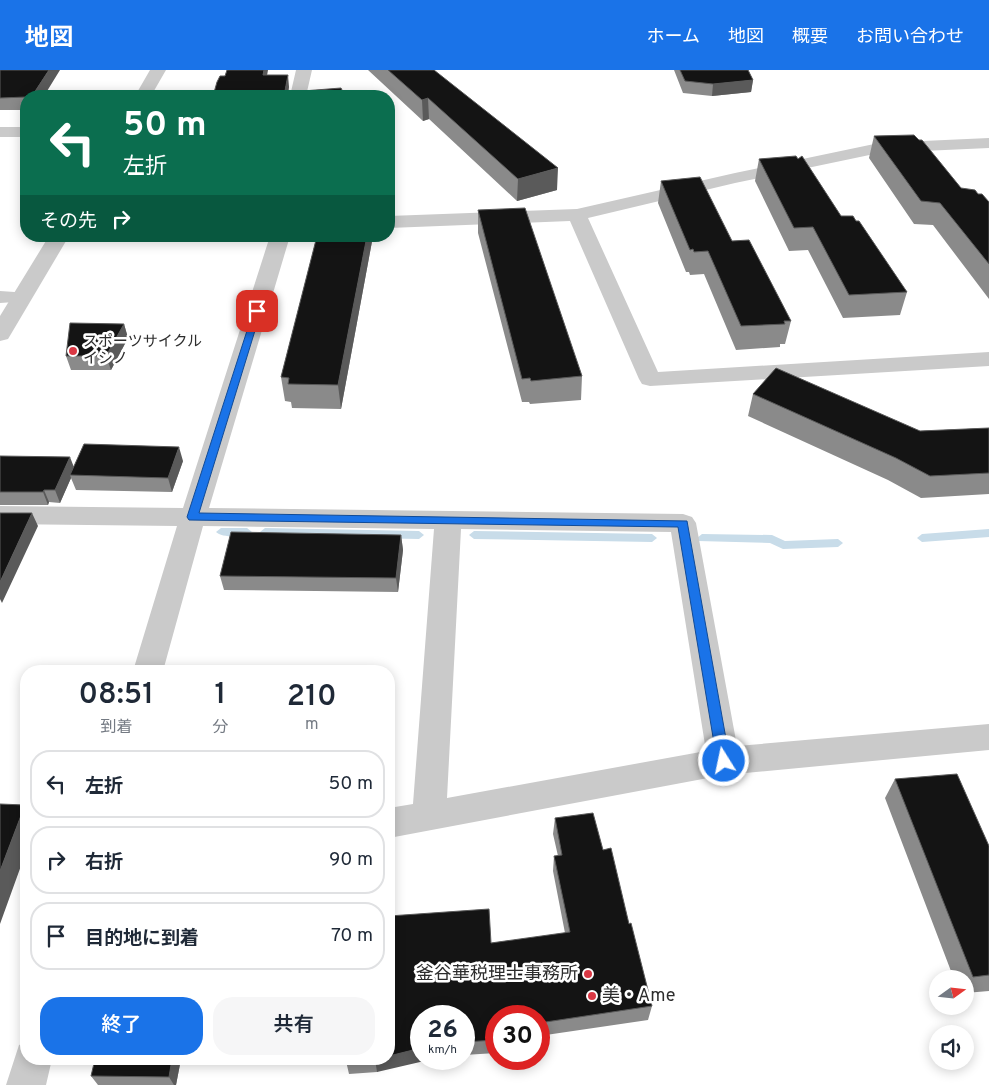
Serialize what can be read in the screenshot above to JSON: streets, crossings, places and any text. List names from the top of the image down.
{
  "places": ["スポーツサイクル イシノ", "釜谷華税理士事務所", "美・Ame"],
  "north": "right",
  "page": {
    "header": "地図",
    "nav": [
      "ホーム",
      "地図",
      "概要",
      "お問い合わせ"
    ],
    "turn": ["50 m", "左折"],
    "then": "その先",
    "eta": [
      "08:51",
      "到着",
      "1",
      "分",
      "210",
      "m"
    ],
    "list": [
      {
        "name": "左折",
        "value": "50 m"
      },
      {
        "name": "右折",
        "value": "90 m"
      },
      {
        "name": "目的地に到着",
        "value": "70 m"
      }
    ],
    "buttons": ["終了", "共有"],
    "speed": "26 km/h",
    "limit": "30"
  }
}
